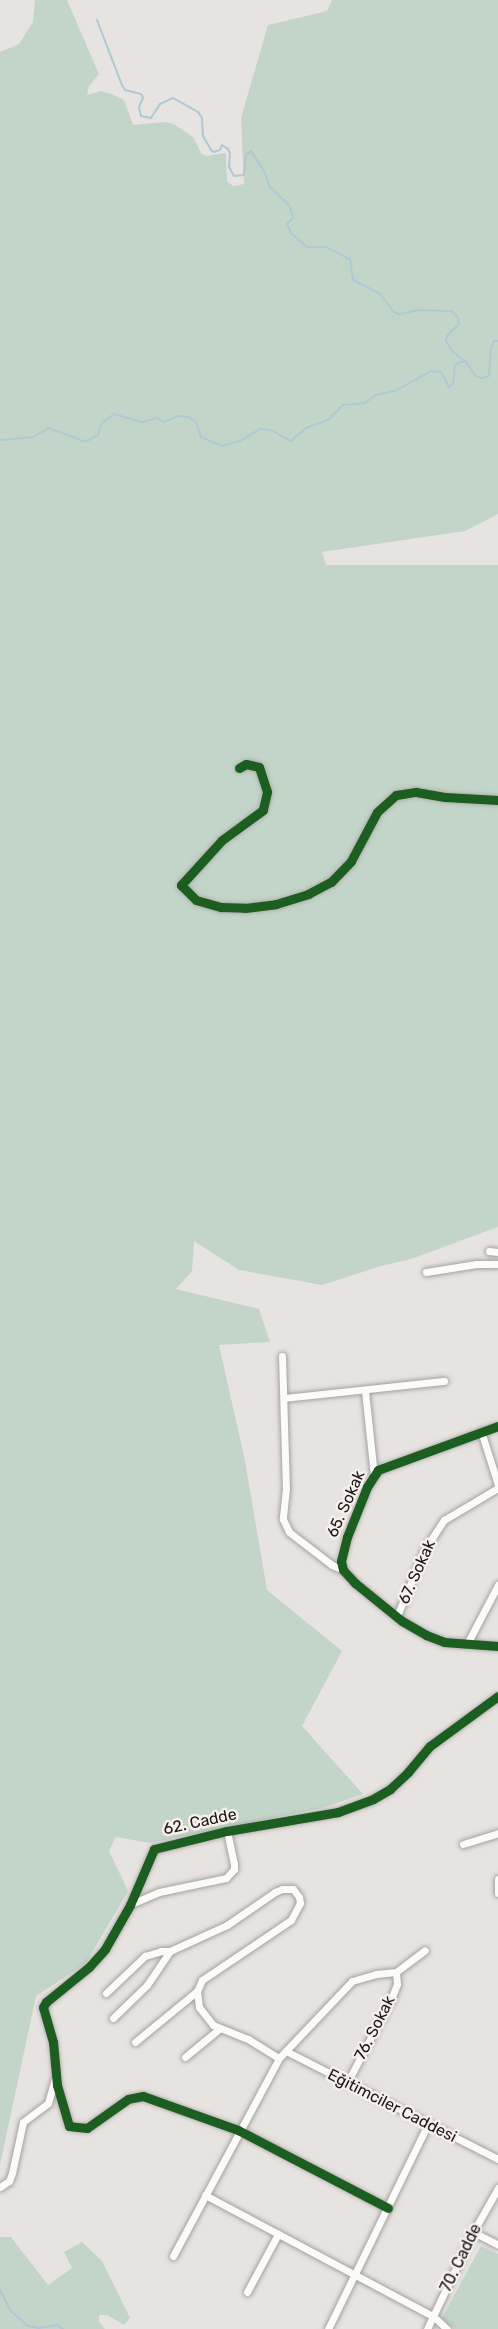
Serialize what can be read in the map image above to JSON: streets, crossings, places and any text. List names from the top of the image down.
{
  "streets": {
    "street": [
      "65. Sokak",
      "67. Sokak",
      "62. Cadde",
      "76. Sokak",
      "Eğitimciler Caddesi",
      "70. Cadde"
    ]
  },
  "crossings": [
    ["76. Sokak", "Eğitimciler Caddesi"]
  ]
}
